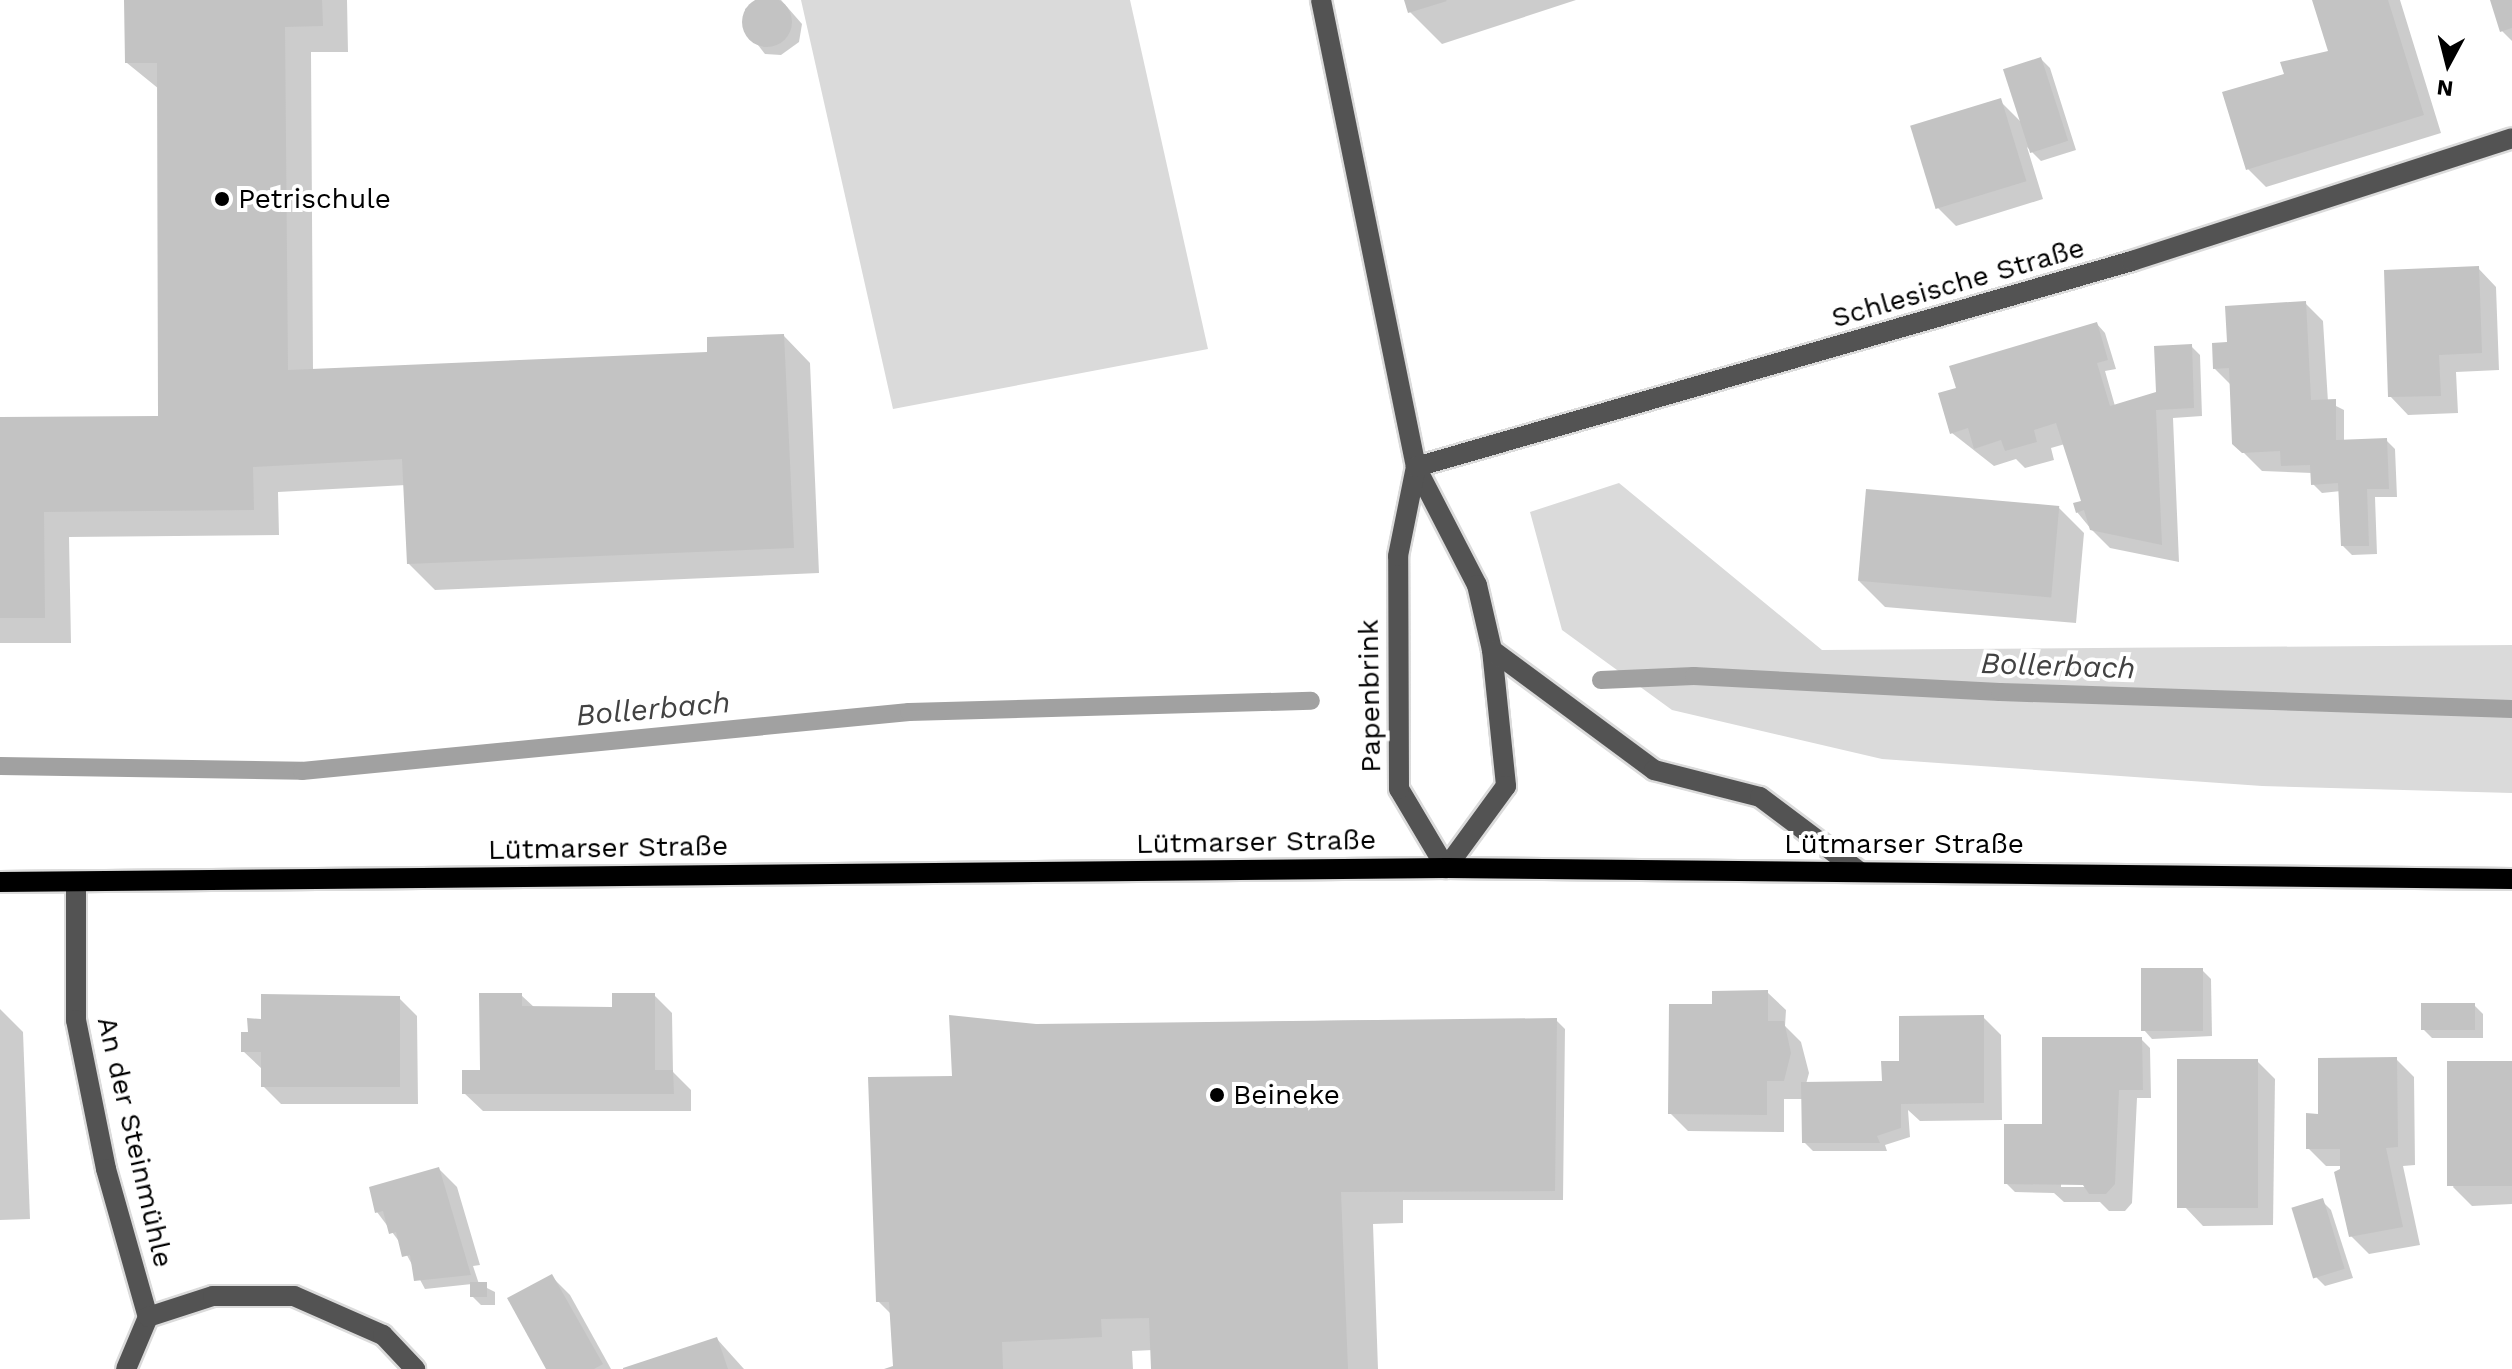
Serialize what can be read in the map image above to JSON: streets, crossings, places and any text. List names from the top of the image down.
{
  "streets": {
    "main road": ["Lütmarser Straße"],
    "street": ["Schlesische Straße", "Papenbrink", "An der Steinmühle"]
  },
  "crossings": [
    ["Schlesische Straße", "Papenbrink"],
    ["Papenbrink", "Lütmarser Straße"],
    ["Lütmarser Straße", "An der Steinmühle"]
  ],
  "water": ["Bollerbach"],
  "places": ["Petrischule", "Beineke"],
  "north": "bottom"
}
